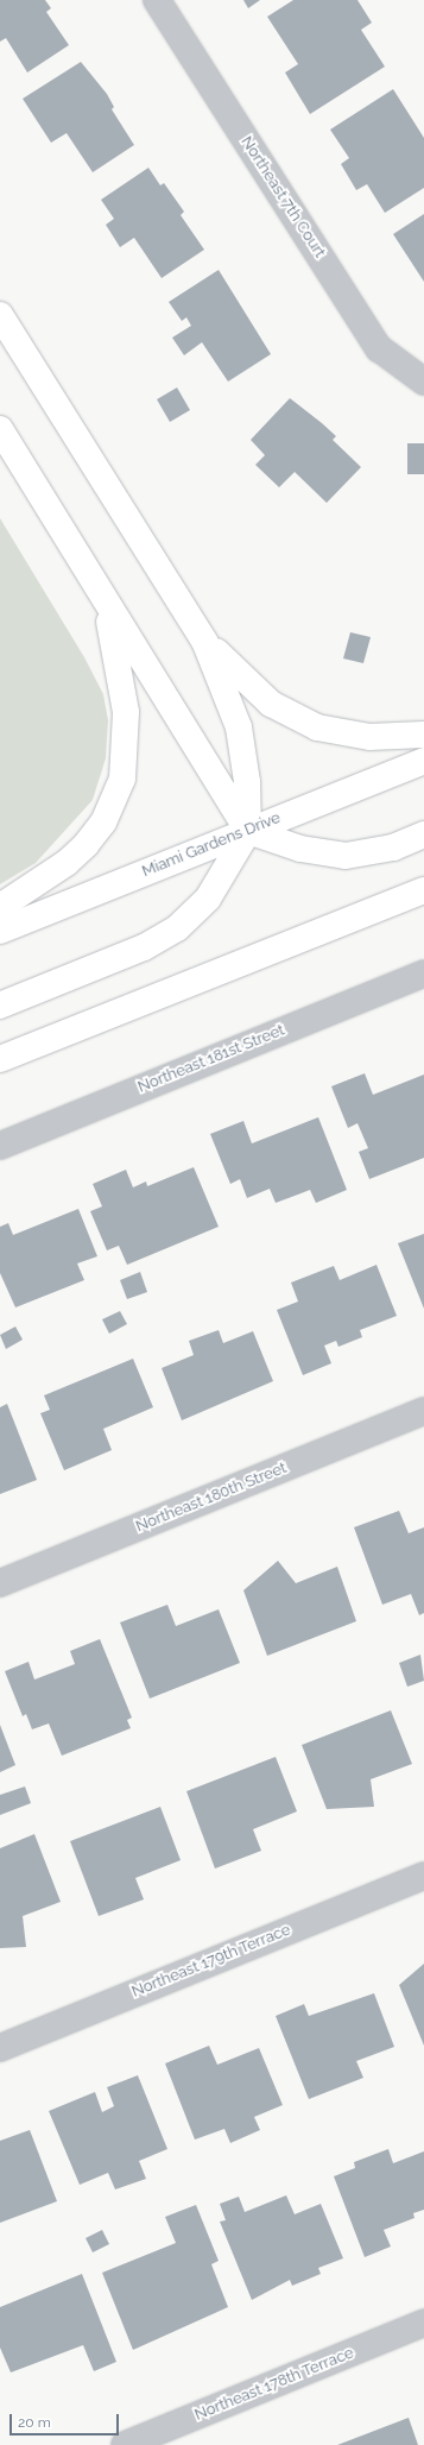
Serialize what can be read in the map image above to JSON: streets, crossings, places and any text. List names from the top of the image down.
{
  "streets": {
    "main road": ["Miami Gardens Drive"],
    "street": [
      "Northeast 7th Court",
      "Northeast 181st Street",
      "Northeast 180th Street",
      "Northeast 179th Terrace",
      "Northeast 178th Terrace"
    ]
  },
  "scale_bar": "20 m"
}
